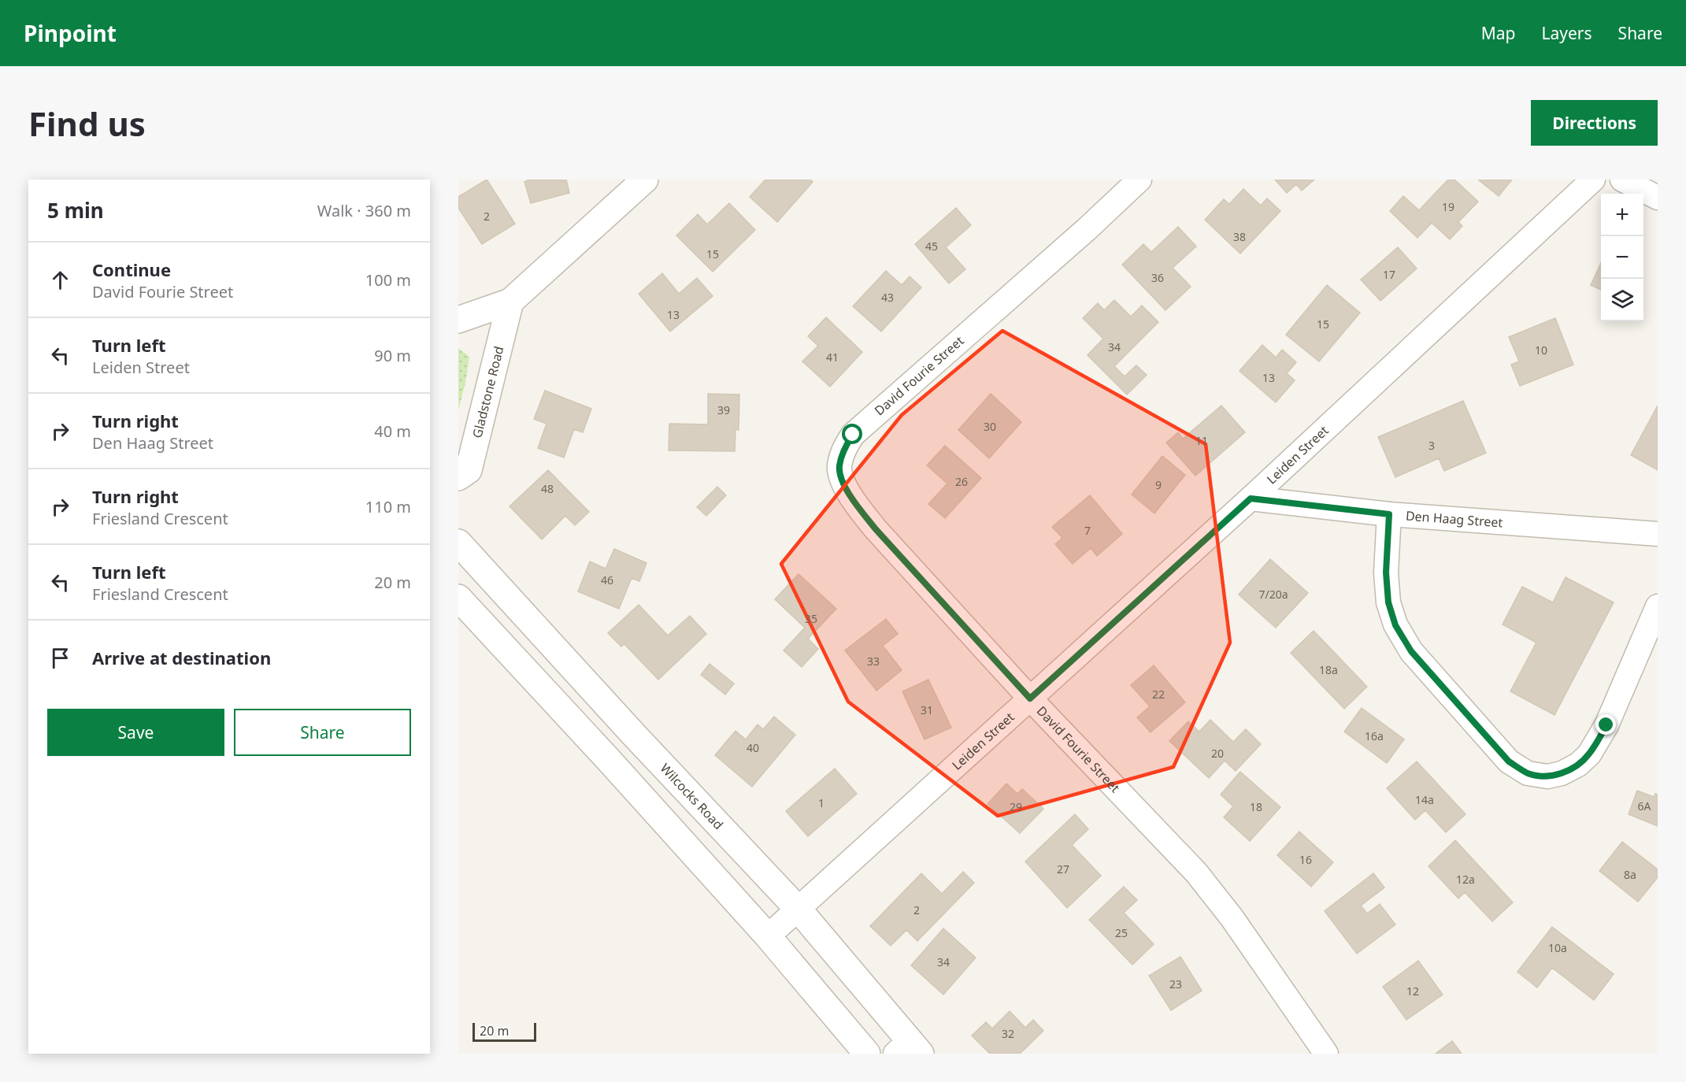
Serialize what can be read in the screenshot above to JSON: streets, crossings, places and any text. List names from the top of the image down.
{
  "streets": {
    "street": [
      "David Fourie Street",
      "Gladstone Road",
      "Leiden Street",
      "Den Haag Street",
      "Wilcocks Road"
    ]
  },
  "crossings": [
    ["David Fourie Street", "Leiden Street"],
    ["Leiden Street", "Den Haag Street"],
    ["Leiden Street", "Wilcocks Road"]
  ],
  "house_numbers": [
    "19",
    "2",
    "38",
    "45",
    "15",
    "17",
    "36",
    "43",
    "13",
    "15",
    "34",
    "10",
    "41",
    "13",
    "39",
    "30",
    "11",
    "3",
    "26",
    "9",
    "48",
    "7",
    "46",
    "7/20a",
    "35",
    "33",
    "18a",
    "22",
    "31",
    "16a",
    "40",
    "20",
    "14a",
    "1",
    "6A",
    "29",
    "18",
    "16",
    "27",
    "8a",
    "12a",
    "2",
    "25",
    "10a",
    "34",
    "23",
    "12",
    "32"
  ],
  "scale_bar": "20 m",
  "page": {
    "header": "Pinpoint",
    "nav": ["Map", "Layers", "Share"],
    "buttons": [
      "Directions",
      ["Save", "Share"]
    ],
    "title": "Find us",
    "heading": ["5 min", "Walk · 360 m"],
    "map_buttons": ["+", "−"],
    "list": [
      ["Continue", "David Fourie Street", "100 m"],
      ["Turn left", "Leiden Street", "90 m"],
      ["Turn right", "Den Haag Street", "40 m"],
      ["Turn right", "Friesland Crescent", "110 m"],
      ["Turn left", "Friesland Crescent", "20 m"],
      "Arrive at destination"
    ],
    "scale": "20 m"
  }
}
